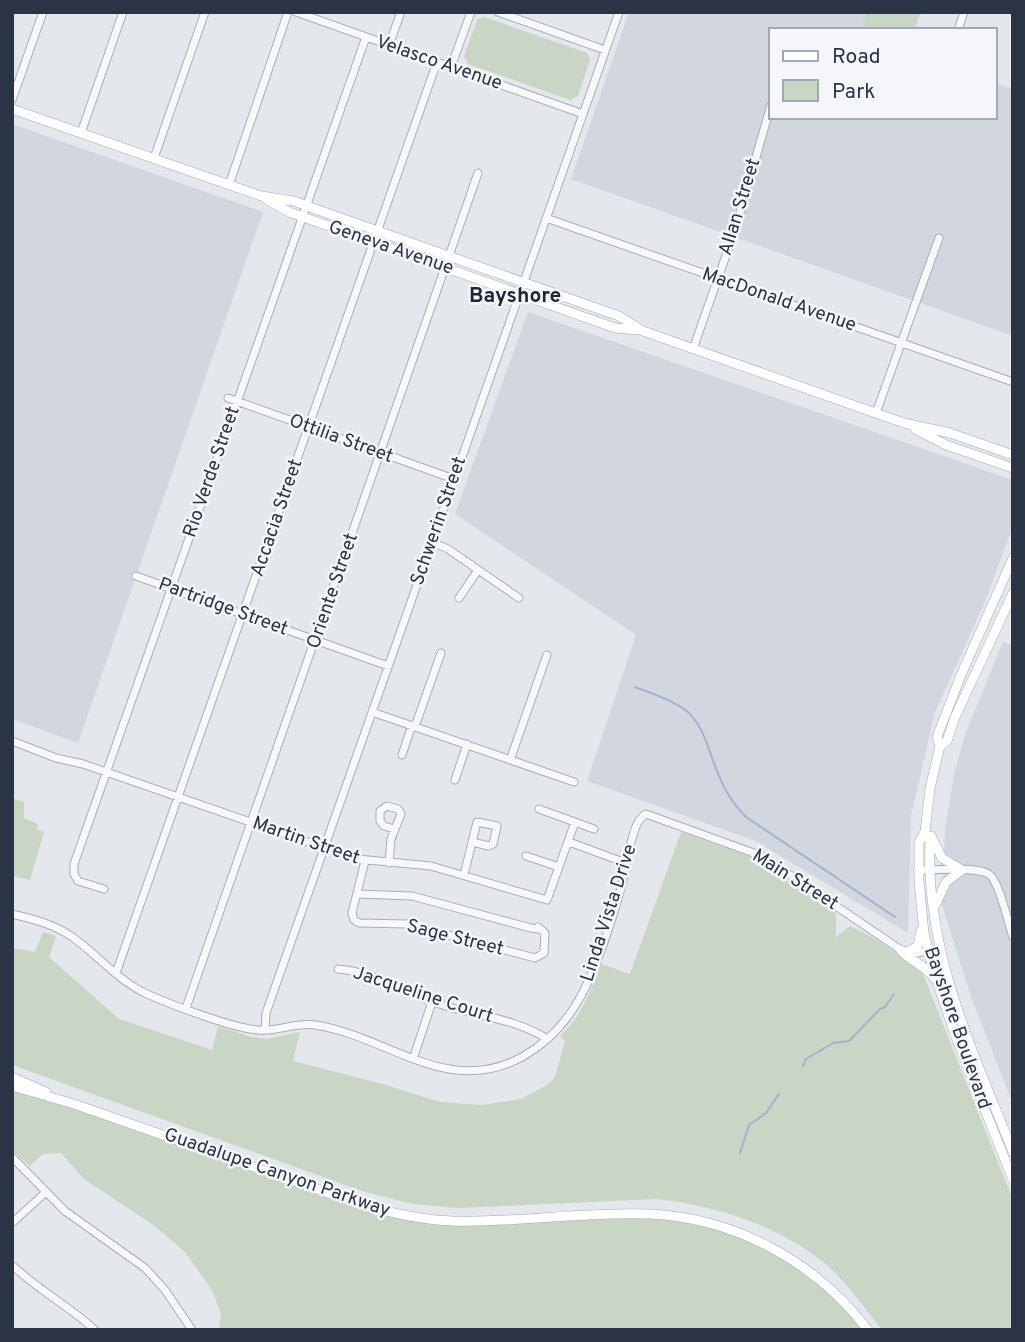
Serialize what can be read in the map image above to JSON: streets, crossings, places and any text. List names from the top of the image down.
{
  "streets": {
    "main road": ["Geneva Avenue", "Bayshore Boulevard", "Guadalupe Canyon Parkway"],
    "street": [
      "Velasco Avenue",
      "Allan Street",
      "MacDonald Avenue",
      "Ottilia Street",
      "Rio Verde Street",
      "Accacia Street",
      "Schwerin Street",
      "Oriente Street",
      "Partridge Street",
      "Martin Street",
      "Main Street",
      "Linda Vista Drive",
      "Sage Street",
      "Jacqueline Court"
    ]
  },
  "crossings": [
    ["Velasco Avenue", "Rio Verde Street"],
    ["Velasco Avenue", "Accacia Street"],
    ["Velasco Avenue", "Schwerin Street"],
    ["Allan Street", "Geneva Avenue"],
    ["Allan Street", "MacDonald Avenue"],
    ["Geneva Avenue", "Rio Verde Street"],
    ["Geneva Avenue", "Accacia Street"],
    ["Geneva Avenue", "Schwerin Street"],
    ["Geneva Avenue", "Oriente Street"],
    ["MacDonald Avenue", "Schwerin Street"],
    ["Ottilia Street", "Rio Verde Street"],
    ["Ottilia Street", "Accacia Street"],
    ["Ottilia Street", "Schwerin Street"],
    ["Ottilia Street", "Oriente Street"],
    ["Rio Verde Street", "Partridge Street"],
    ["Rio Verde Street", "Martin Street"],
    ["Accacia Street", "Partridge Street"],
    ["Accacia Street", "Martin Street"],
    ["Accacia Street", "Linda Vista Drive"],
    ["Schwerin Street", "Partridge Street"],
    ["Schwerin Street", "Martin Street"],
    ["Schwerin Street", "Linda Vista Drive"],
    ["Oriente Street", "Partridge Street"],
    ["Oriente Street", "Martin Street"],
    ["Oriente Street", "Linda Vista Drive"],
    ["Martin Street", "Sage Street"],
    ["Main Street", "Linda Vista Drive"],
    ["Linda Vista Drive", "Jacqueline Court"]
  ],
  "districts": ["Bayshore"],
  "legend": ["Road", "Park"]
}
